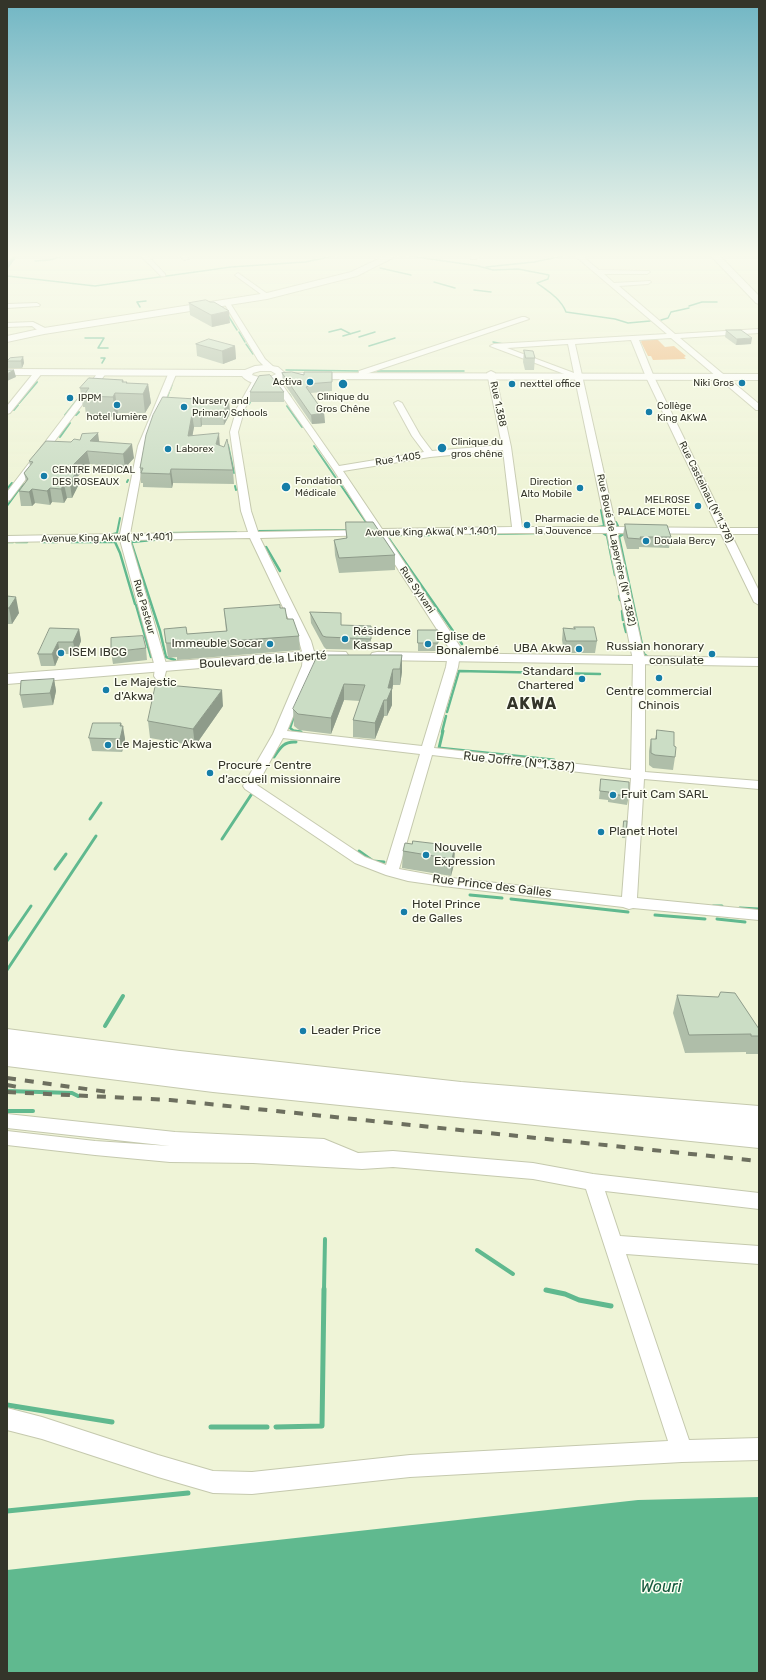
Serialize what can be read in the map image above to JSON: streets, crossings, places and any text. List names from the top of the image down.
{
  "streets": {
    "main road": ["Boulevard de la Liberté"],
    "street": [
      "Rue 1.388",
      "Rue 1.405",
      "Rue Castelnau (N°1.378)",
      "Avenue King Akwa( N° 1.401)",
      "Rue Boué de Lapeyrère (N° 1.382)",
      "Rue Sylvani",
      "Rue Pasteur",
      "Rue Joffre (N°1.387)",
      "Rue Prince des Galles"
    ]
  },
  "crossings": [
    ["Rue 1.388", "Rue 1.405"],
    ["Rue 1.388", "Avenue King Akwa( N° 1.401)"],
    ["Rue 1.405", "Rue Sylvani"],
    ["Rue Castelnau (N°1.378)", "Avenue King Akwa( N° 1.401)"],
    ["Avenue King Akwa( N° 1.401)", "Rue Boué de Lapeyrère (N° 1.382)"],
    ["Avenue King Akwa( N° 1.401)", "Rue Sylvani"],
    ["Avenue King Akwa( N° 1.401)", "Rue Pasteur"],
    ["Rue Boué de Lapeyrère (N° 1.382)", "Boulevard de la Liberté"],
    ["Rue Boué de Lapeyrère (N° 1.382)", "Rue Joffre (N°1.387)"],
    ["Rue Boué de Lapeyrère (N° 1.382)", "Rue Prince des Galles"],
    ["Rue Sylvani", "Boulevard de la Liberté"],
    ["Rue Pasteur", "Boulevard de la Liberté"],
    ["Rue Joffre (N°1.387)", "Rue Prince des Galles"]
  ],
  "districts": ["AKWA"],
  "water": ["Wouri"],
  "places": [
    "Activa",
    "Niki Gros",
    "Clinique du Gros Chêne",
    "nexttel office",
    "IPPM",
    "hotel lumière",
    "Nursery and Primary Schools",
    "Collège King AKWA",
    "Clinique du gros chêne",
    "Laborex",
    "CENTRE MEDICAL DES ROSEAUX",
    "Fondation Médicale",
    "Direction Alto Mobile",
    "MELROSE PALACE MOTEL",
    "Pharmacie de la Jouvence",
    "Douala Bercy",
    "Résidence Kassap",
    "Immeuble Socar",
    "Eglise de Bonalembé",
    "UBA Akwa",
    "ISEM IBCG",
    "Russian honorary consulate",
    "Centre commercial Chinois",
    "Standard Chartered",
    "Le Majestic d'Akwa",
    "Le Majestic Akwa",
    "Procure - Centre d'accueil missionnaire",
    "Fruit Cam SARL",
    "Planet Hotel",
    "Nouvelle Expression",
    "Hotel Prince de Galles",
    "Leader Price"
  ]
}
